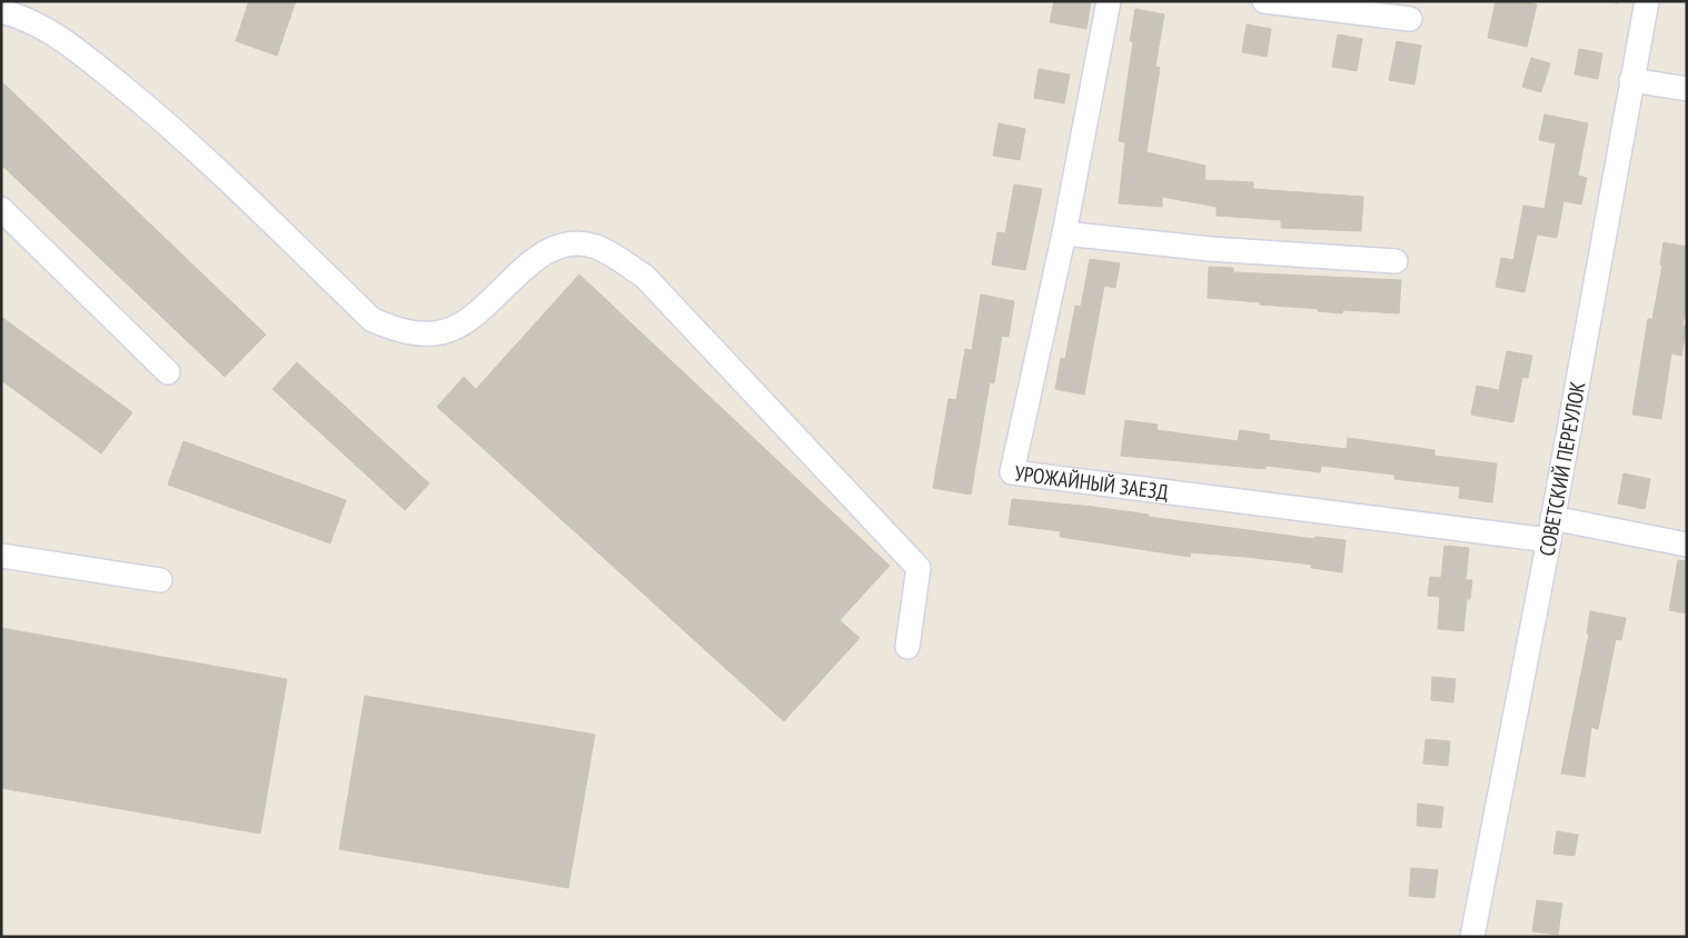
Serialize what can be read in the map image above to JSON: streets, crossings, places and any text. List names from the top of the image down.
{
  "streets": {
    "street": ["СОВЕТСКИЙ ПЕРЕУЛОК", "УРОЖАЙНЫЙ ЗАЕЗД"]
  },
  "crossings": [
    ["СОВЕТСКИЙ ПЕРЕУЛОК", "УРОЖАЙНЫЙ ЗАЕЗД"]
  ]
}
